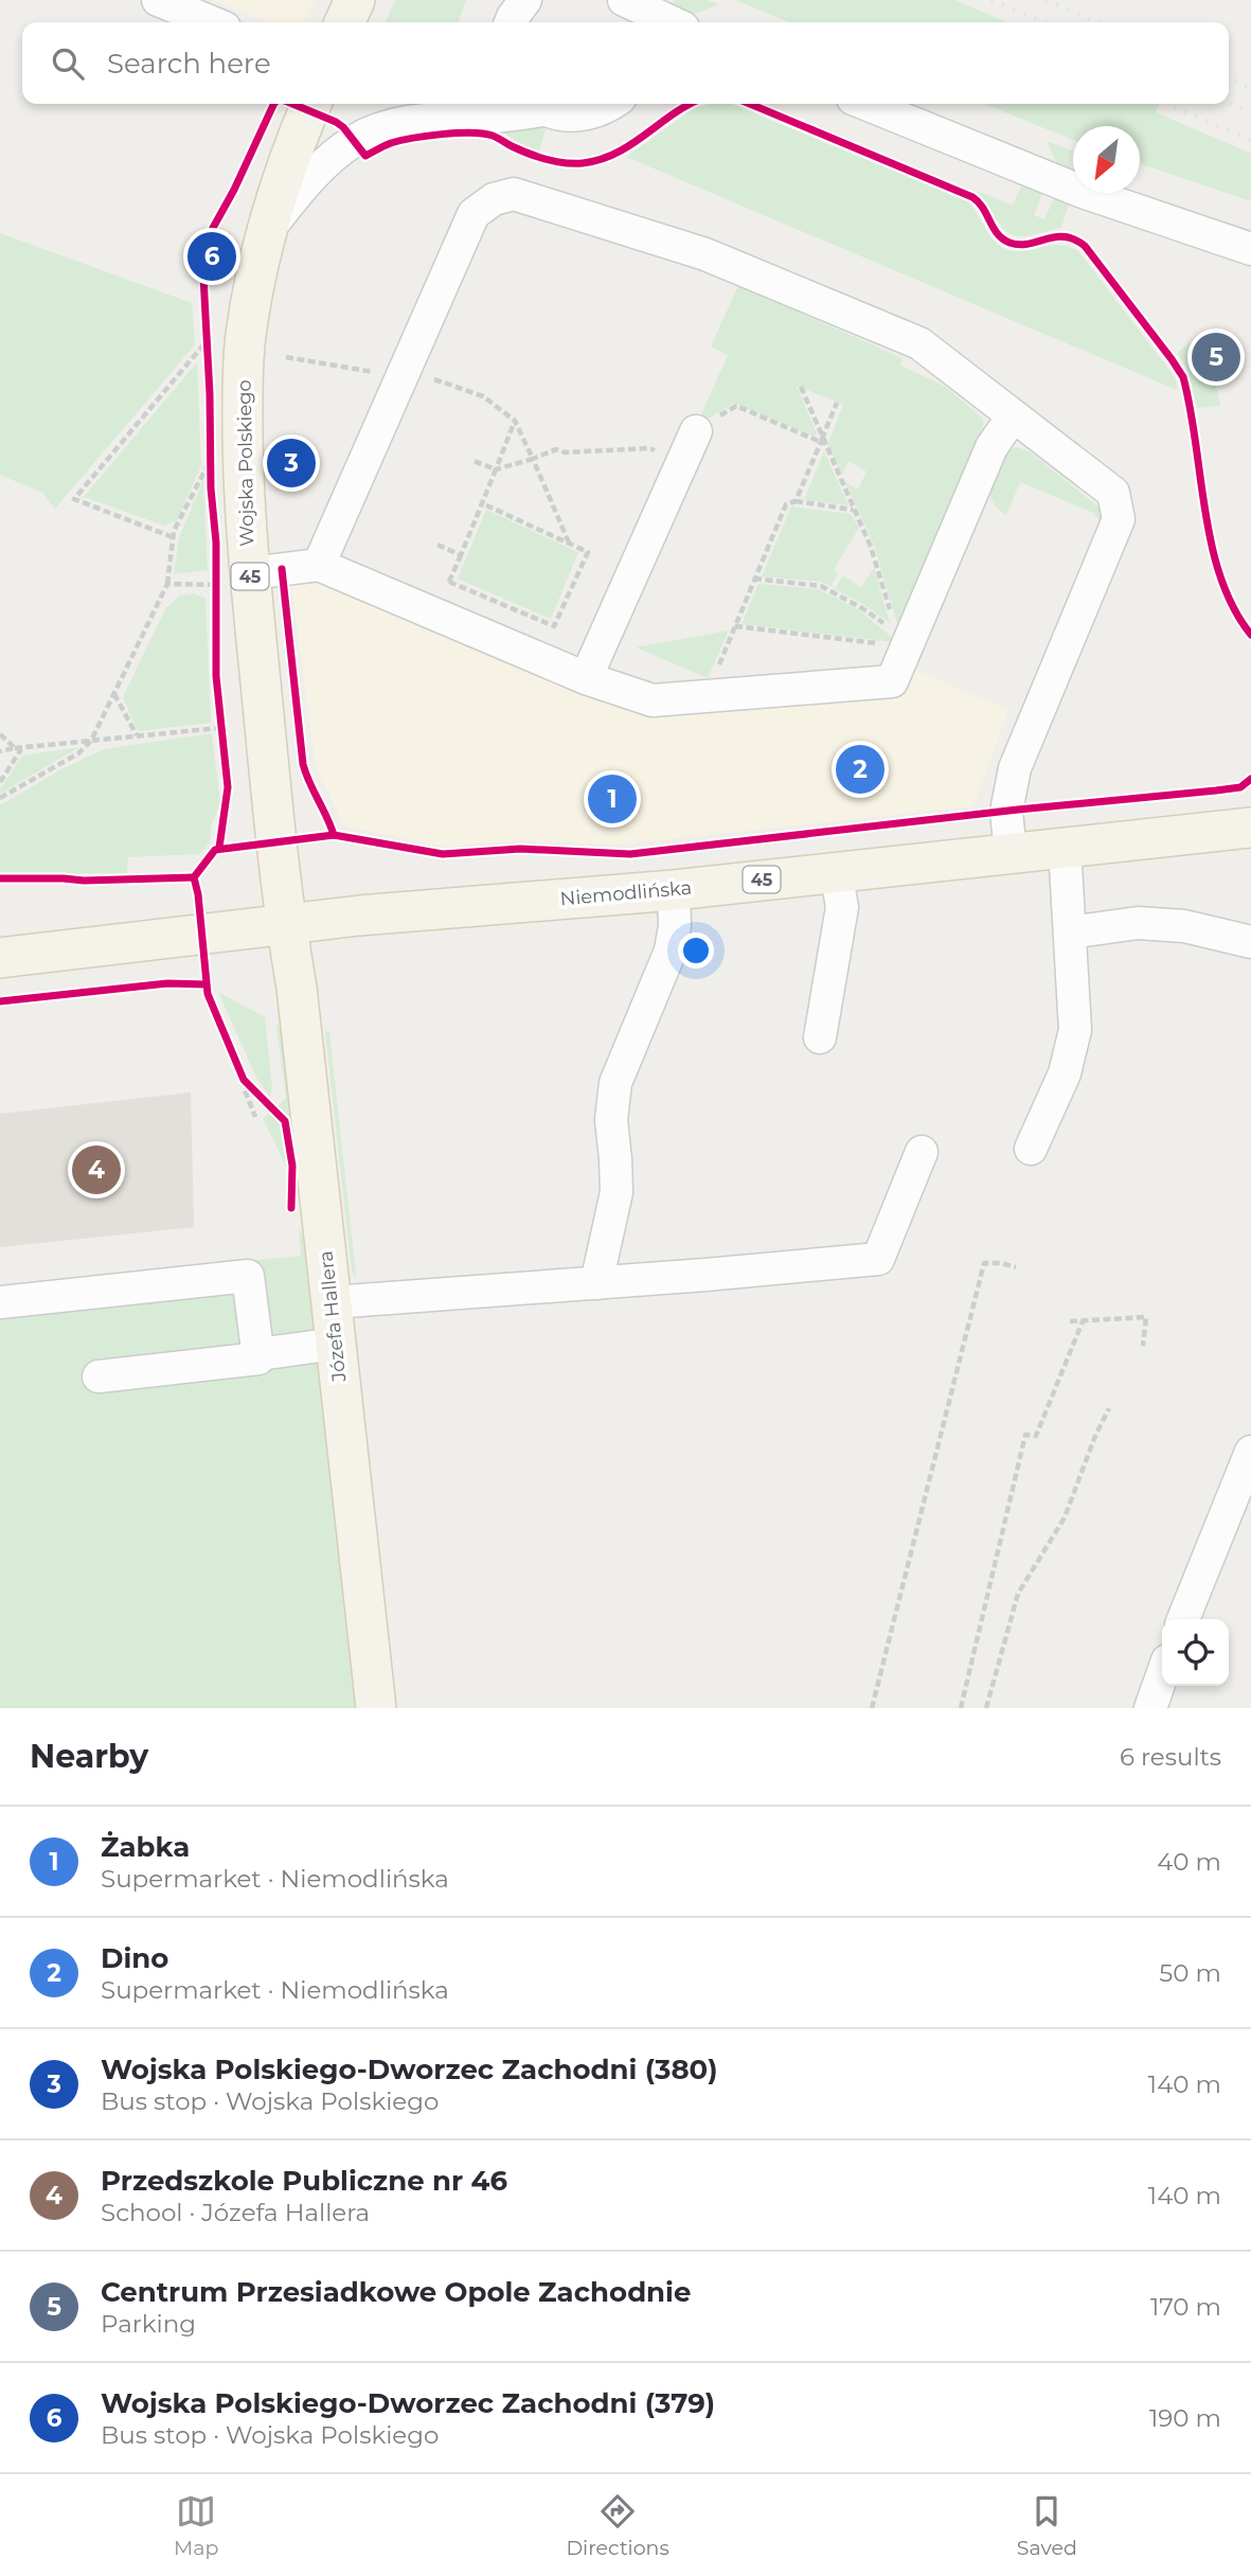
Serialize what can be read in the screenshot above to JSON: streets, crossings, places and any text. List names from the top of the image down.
{
  "streets": {
    "main road": [
      "Wojska Polskiego",
      "45",
      "Niemodlińska",
      "Józefa Hallera"
    ]
  },
  "crossings": [
    ["Wojska Polskiego", "Niemodlińska"],
    ["Wojska Polskiego", "Józefa Hallera"],
    ["Niemodlińska", "Józefa Hallera"]
  ],
  "north": "bottom left",
  "page": {
    "search": "Search here",
    "pins": [
      "6",
      "5",
      "3",
      "2",
      "1",
      "4"
    ],
    "heading": ["Nearby", "6 results"],
    "list": [
      {
        "mark": "1",
        "name": "Żabka",
        "note": "Supermarket · Niemodlińska",
        "value": "40 m"
      },
      {
        "mark": "2",
        "name": "Dino",
        "note": "Supermarket · Niemodlińska",
        "value": "50 m"
      },
      {
        "mark": "3",
        "name": "Wojska Polskiego-Dworzec Zachodni (380)",
        "note": "Bus stop · Wojska Polskiego",
        "value": "140 m"
      },
      {
        "mark": "4",
        "name": "Przedszkole Publiczne nr 46",
        "note": "School · Józefa Hallera",
        "value": "140 m"
      },
      {
        "mark": "5",
        "name": "Centrum Przesiadkowe Opole Zachodnie",
        "note": "Parking",
        "value": "170 m"
      },
      {
        "mark": "6",
        "name": "Wojska Polskiego-Dworzec Zachodni (379)",
        "note": "Bus stop · Wojska Polskiego",
        "value": "190 m"
      }
    ],
    "nav": ["Map", "Directions", "Saved"]
  }
}
